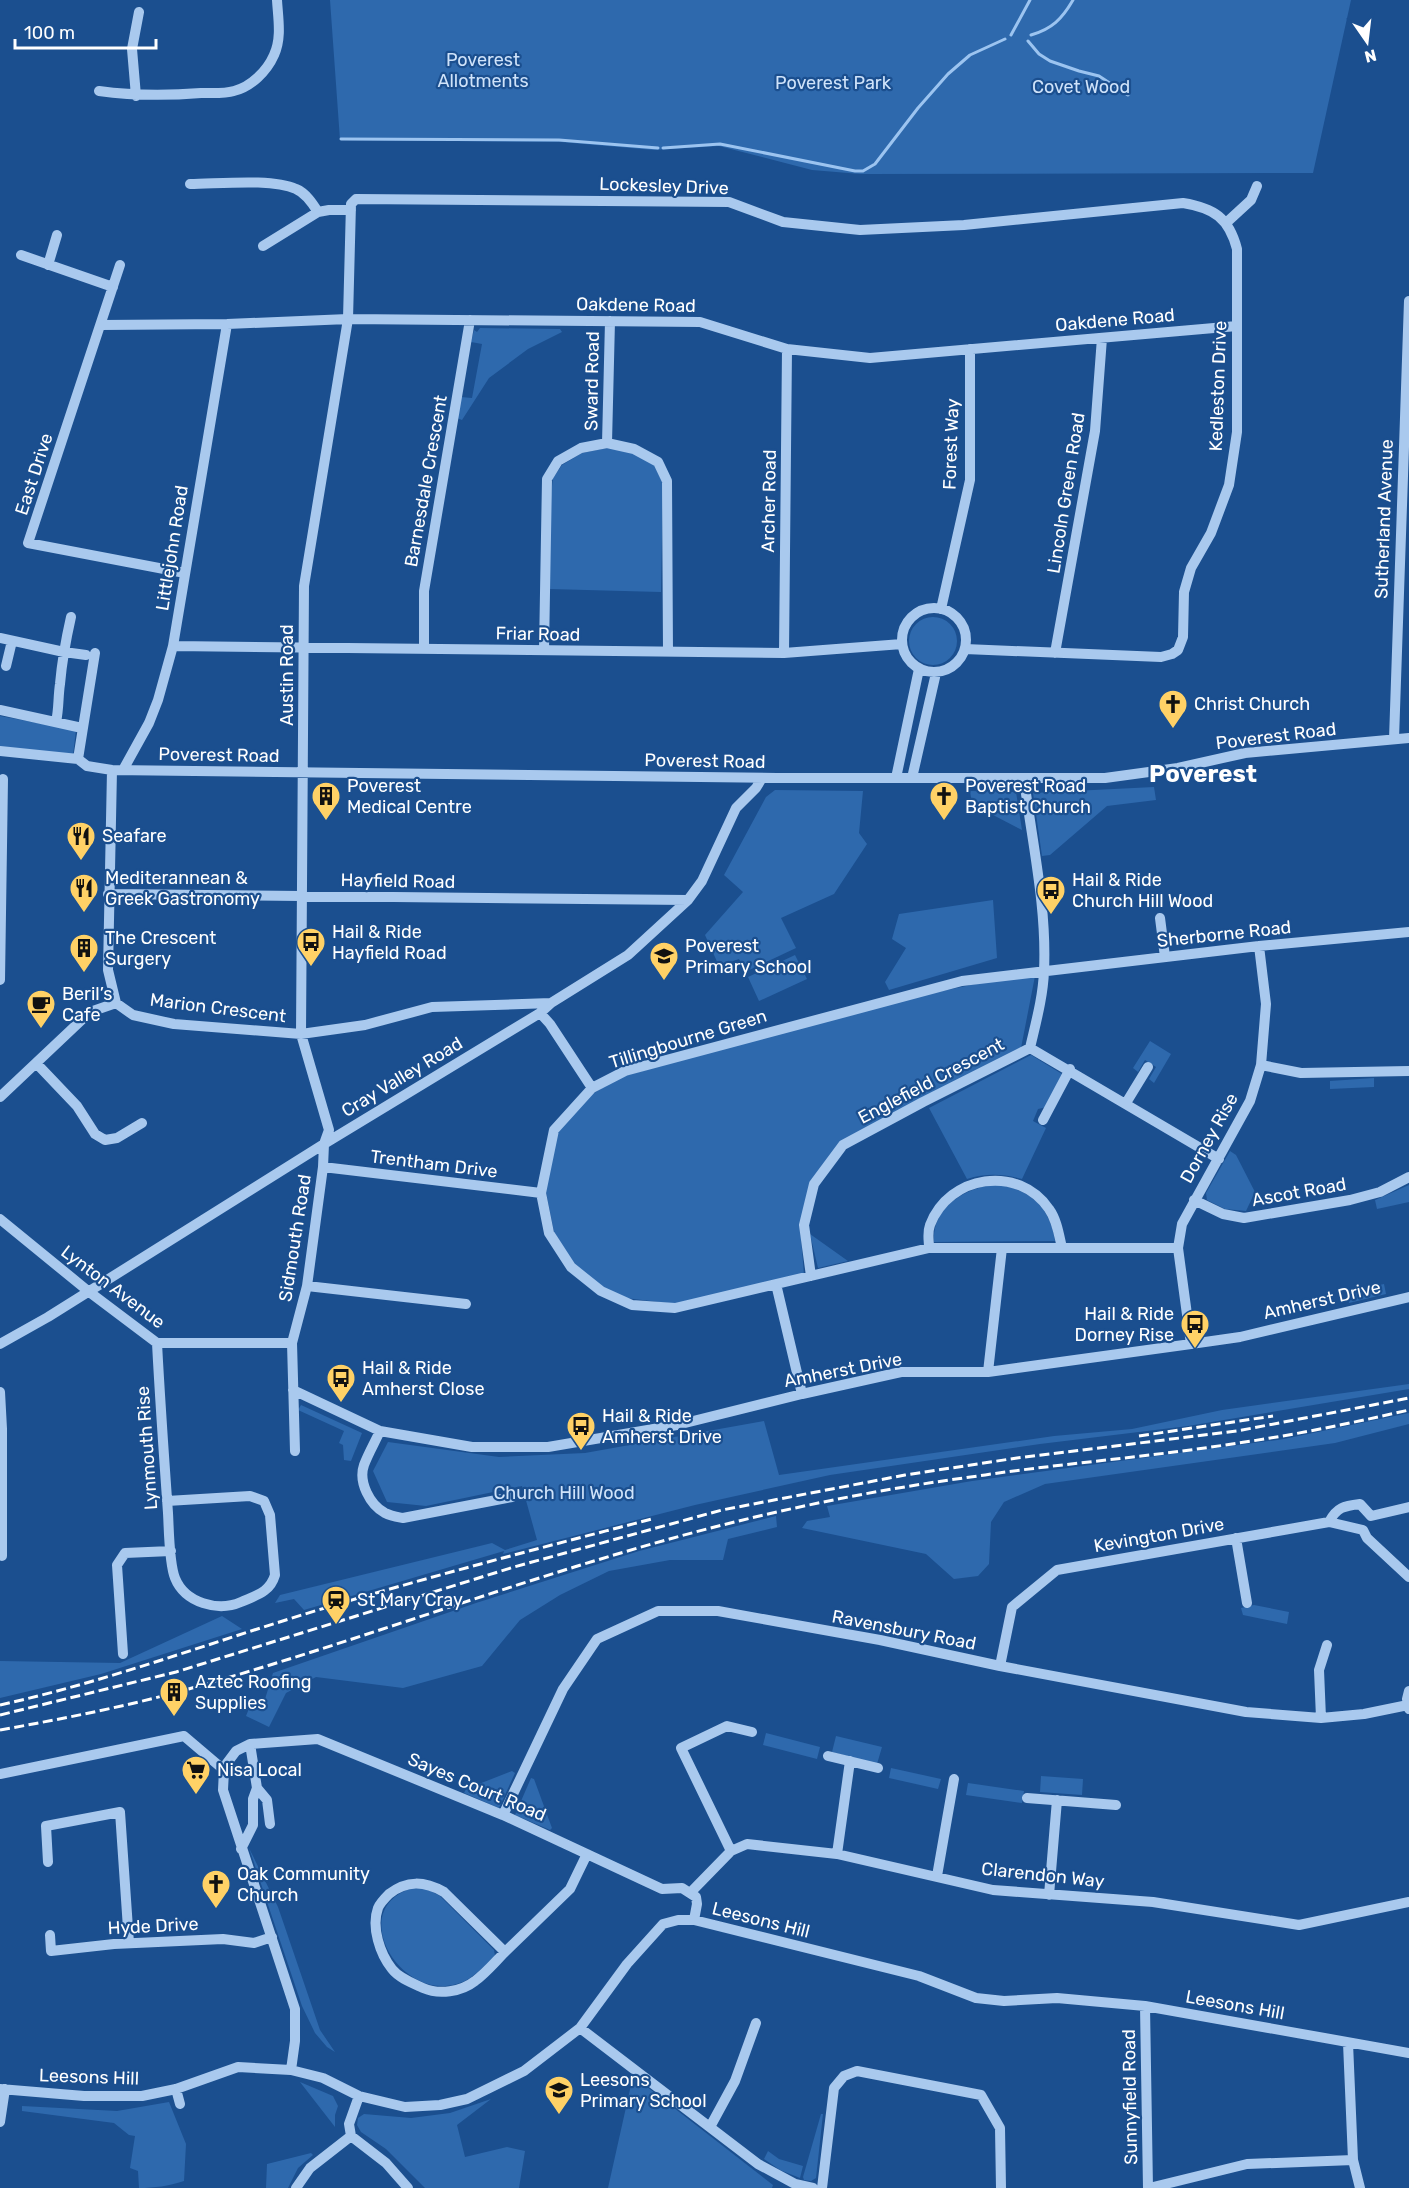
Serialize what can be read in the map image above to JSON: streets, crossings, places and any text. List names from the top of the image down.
{
  "streets": {
    "street": [
      "Lockesley Drive",
      "Oakdene Road",
      "Sward Road",
      "Kedleston Drive",
      "Forest Way",
      "East Drive",
      "Barnesdale Crescent",
      "Lincoln Green Road",
      "Archer Road",
      "Sutherland Avenue",
      "Littlejohn Road",
      "Friar Road",
      "Austin Road",
      "Poverest Road",
      "Hayfield Road",
      "Sherborne Road",
      "Marion Crescent",
      "Tillingbourne Green",
      "Cray Valley Road",
      "Englefield Crescent",
      "Dorney Rise",
      "Trentham Drive",
      "Ascot Road",
      "Sidmouth Road",
      "Lynton Avenue",
      "Amherst Drive",
      "Lynmouth Rise",
      "Kevington Drive",
      "Ravensbury Road",
      "Sayes Court Road",
      "Clarendon Way",
      "Leesons Hill",
      "Hyde Drive",
      "Sunnyfield Road"
    ]
  },
  "crossings": [
    ["Lockesley Drive", "Kedleston Drive"],
    ["Oakdene Road", "Sward Road"],
    ["Oakdene Road", "Kedleston Drive"],
    ["Oakdene Road", "Forest Way"],
    ["Oakdene Road", "East Drive"],
    ["Oakdene Road", "Barnesdale Crescent"],
    ["Oakdene Road", "Lincoln Green Road"],
    ["Oakdene Road", "Archer Road"],
    ["Oakdene Road", "Littlejohn Road"],
    ["Oakdene Road", "Austin Road"],
    ["Kedleston Drive", "Forest Way"],
    ["Kedleston Drive", "Lincoln Green Road"],
    ["Kedleston Drive", "Friar Road"],
    ["Forest Way", "Friar Road"],
    ["East Drive", "Littlejohn Road"],
    ["Barnesdale Crescent", "Friar Road"],
    ["Archer Road", "Friar Road"],
    ["Sutherland Avenue", "Poverest Road"],
    ["Littlejohn Road", "Friar Road"],
    ["Littlejohn Road", "Poverest Road"],
    ["Friar Road", "Austin Road"],
    ["Austin Road", "Poverest Road"],
    ["Austin Road", "Hayfield Road"],
    ["Austin Road", "Marion Crescent"],
    ["Austin Road", "Sidmouth Road"],
    ["Poverest Road", "Cray Valley Road"],
    ["Hayfield Road", "Cray Valley Road"],
    ["Sherborne Road", "Tillingbourne Green"],
    ["Sherborne Road", "Dorney Rise"],
    ["Marion Crescent", "Cray Valley Road"],
    ["Marion Crescent", "Sidmouth Road"],
    ["Tillingbourne Green", "Englefield Crescent"],
    ["Tillingbourne Green", "Dorney Rise"],
    ["Tillingbourne Green", "Trentham Drive"],
    ["Cray Valley Road", "Sidmouth Road"],
    ["Cray Valley Road", "Lynton Avenue"],
    ["Englefield Crescent", "Dorney Rise"],
    ["Dorney Rise", "Ascot Road"],
    ["Dorney Rise", "Amherst Drive"],
    ["Trentham Drive", "Sidmouth Road"],
    ["Sidmouth Road", "Lynton Avenue"],
    ["Sidmouth Road", "Amherst Drive"],
    ["Lynton Avenue", "Lynmouth Rise"],
    ["Kevington Drive", "Ravensbury Road"],
    ["Ravensbury Road", "Sayes Court Road"],
    ["Leesons Hill", "Sunnyfield Road"]
  ],
  "districts": ["Poverest"],
  "parks": [
    "Poverest Allotments",
    "Poverest Park",
    "Covet Wood",
    "Church Hill Wood"
  ],
  "places": {
    "church": ["Christ Church", "Poverest Road Baptist Church", "Oak Community Church"],
    "building": ["Poverest Medical Centre", "The Crescent Surgery", "Aztec Roofing Supplies"],
    "restaurant": ["Seafare", "Mediterannean & Greek Gastronomy"],
    "bus stop": [
      "Hail & Ride Church Hill Wood",
      "Hail & Ride Hayfield Road",
      "Hail & Ride Dorney Rise",
      "Hail & Ride Amherst Close",
      "Hail & Ride Amherst Drive"
    ],
    "school or university": ["Poverest Primary School", "Leesons Primary School"],
    "cafe": ["Beril’s Cafe"],
    "station": ["St Mary Cray"],
    "supermarket": ["Nisa Local"]
  },
  "scale_bar": "100 m",
  "north": "bottom"
}
